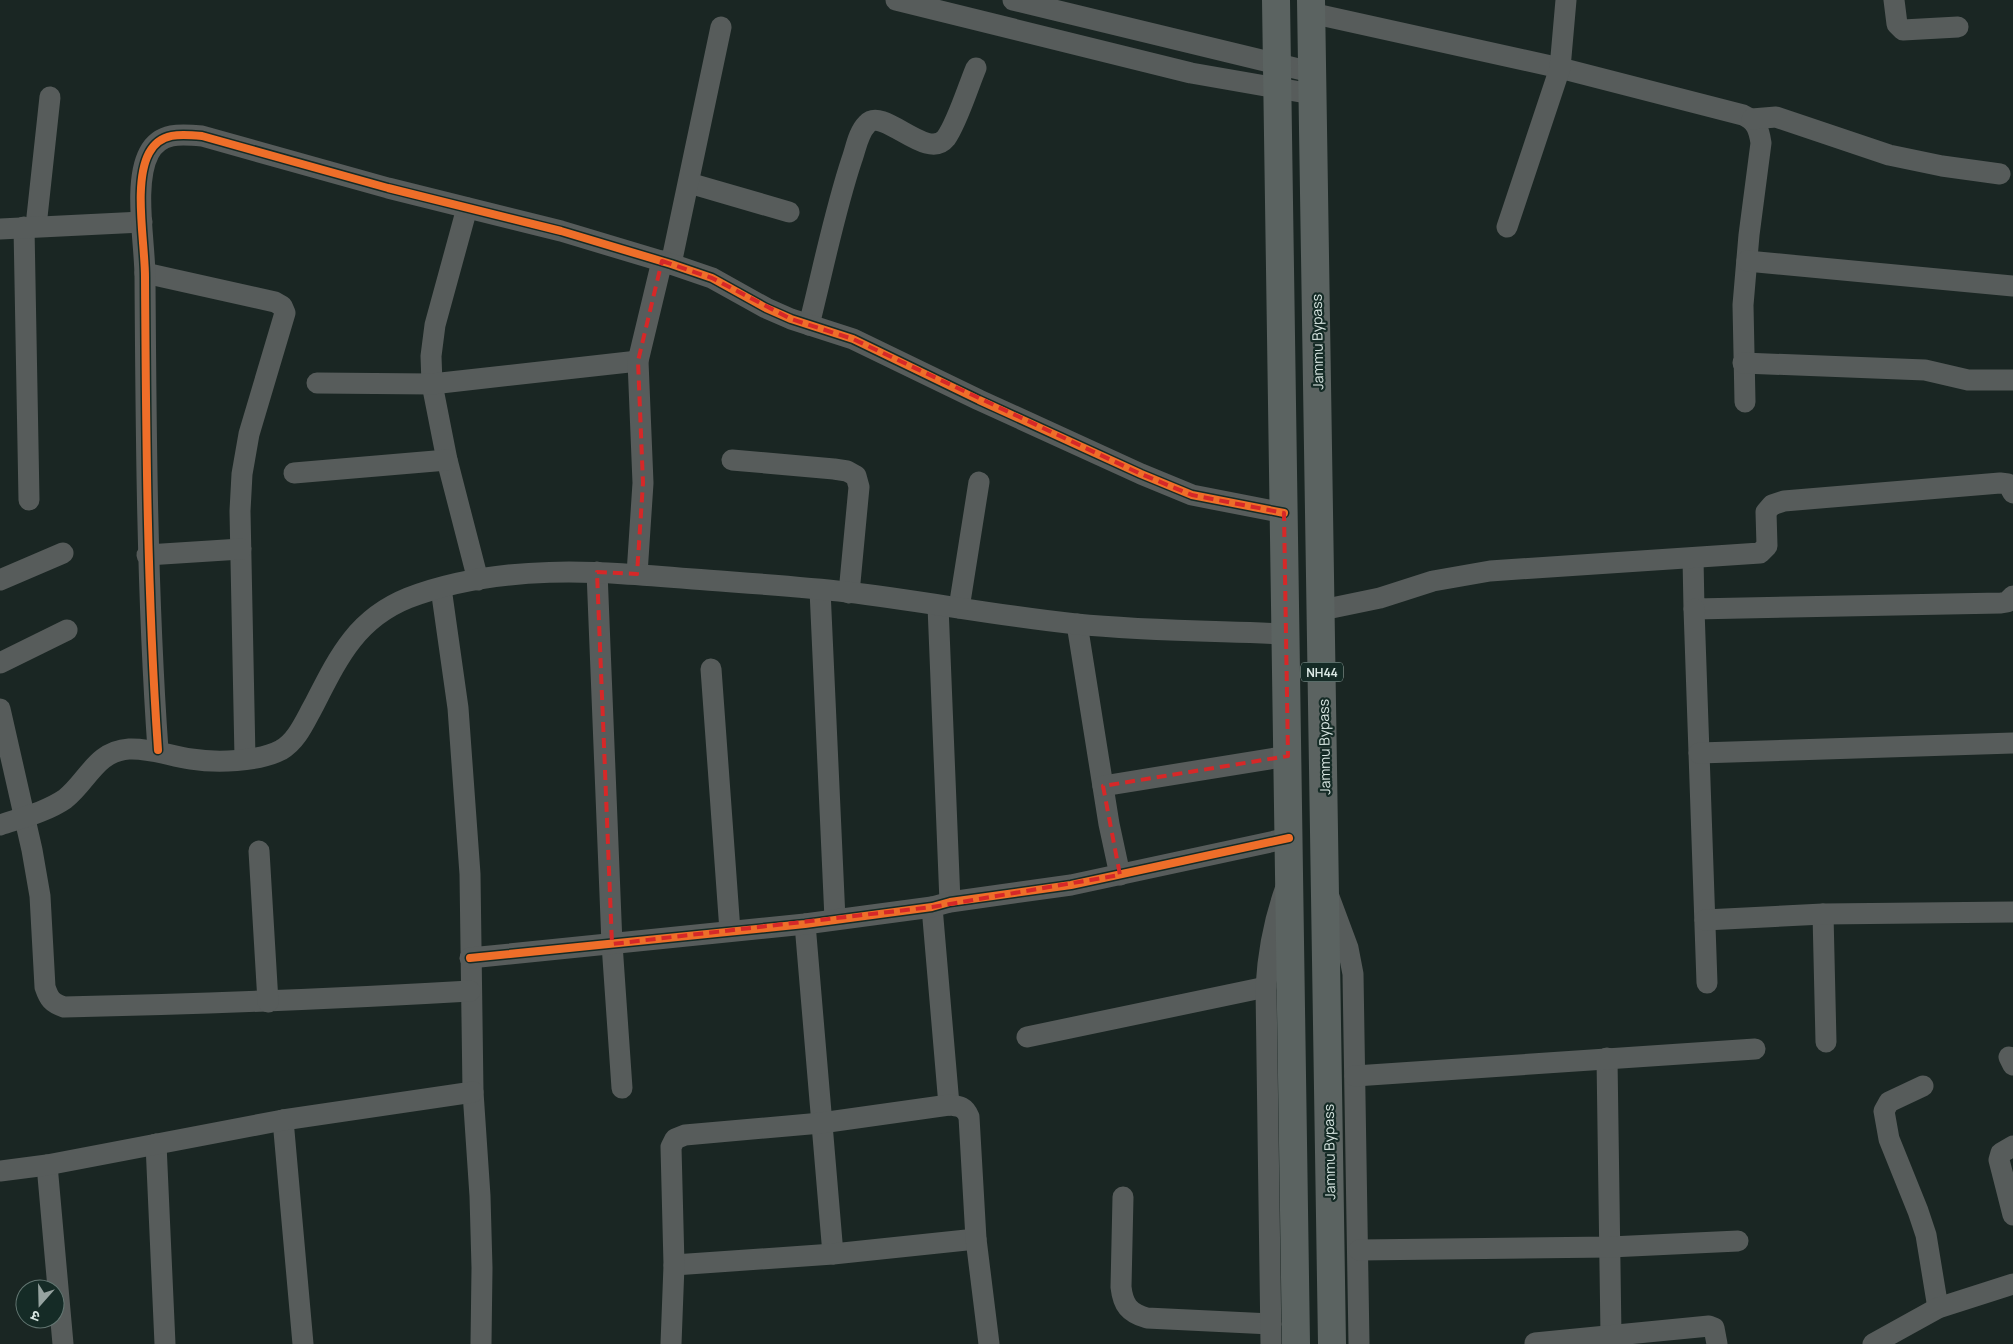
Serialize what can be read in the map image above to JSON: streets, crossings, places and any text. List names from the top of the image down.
{
  "streets": {
    "highway": ["Jammu Bypass", "NH44"]
  },
  "north": "bottom"
}
